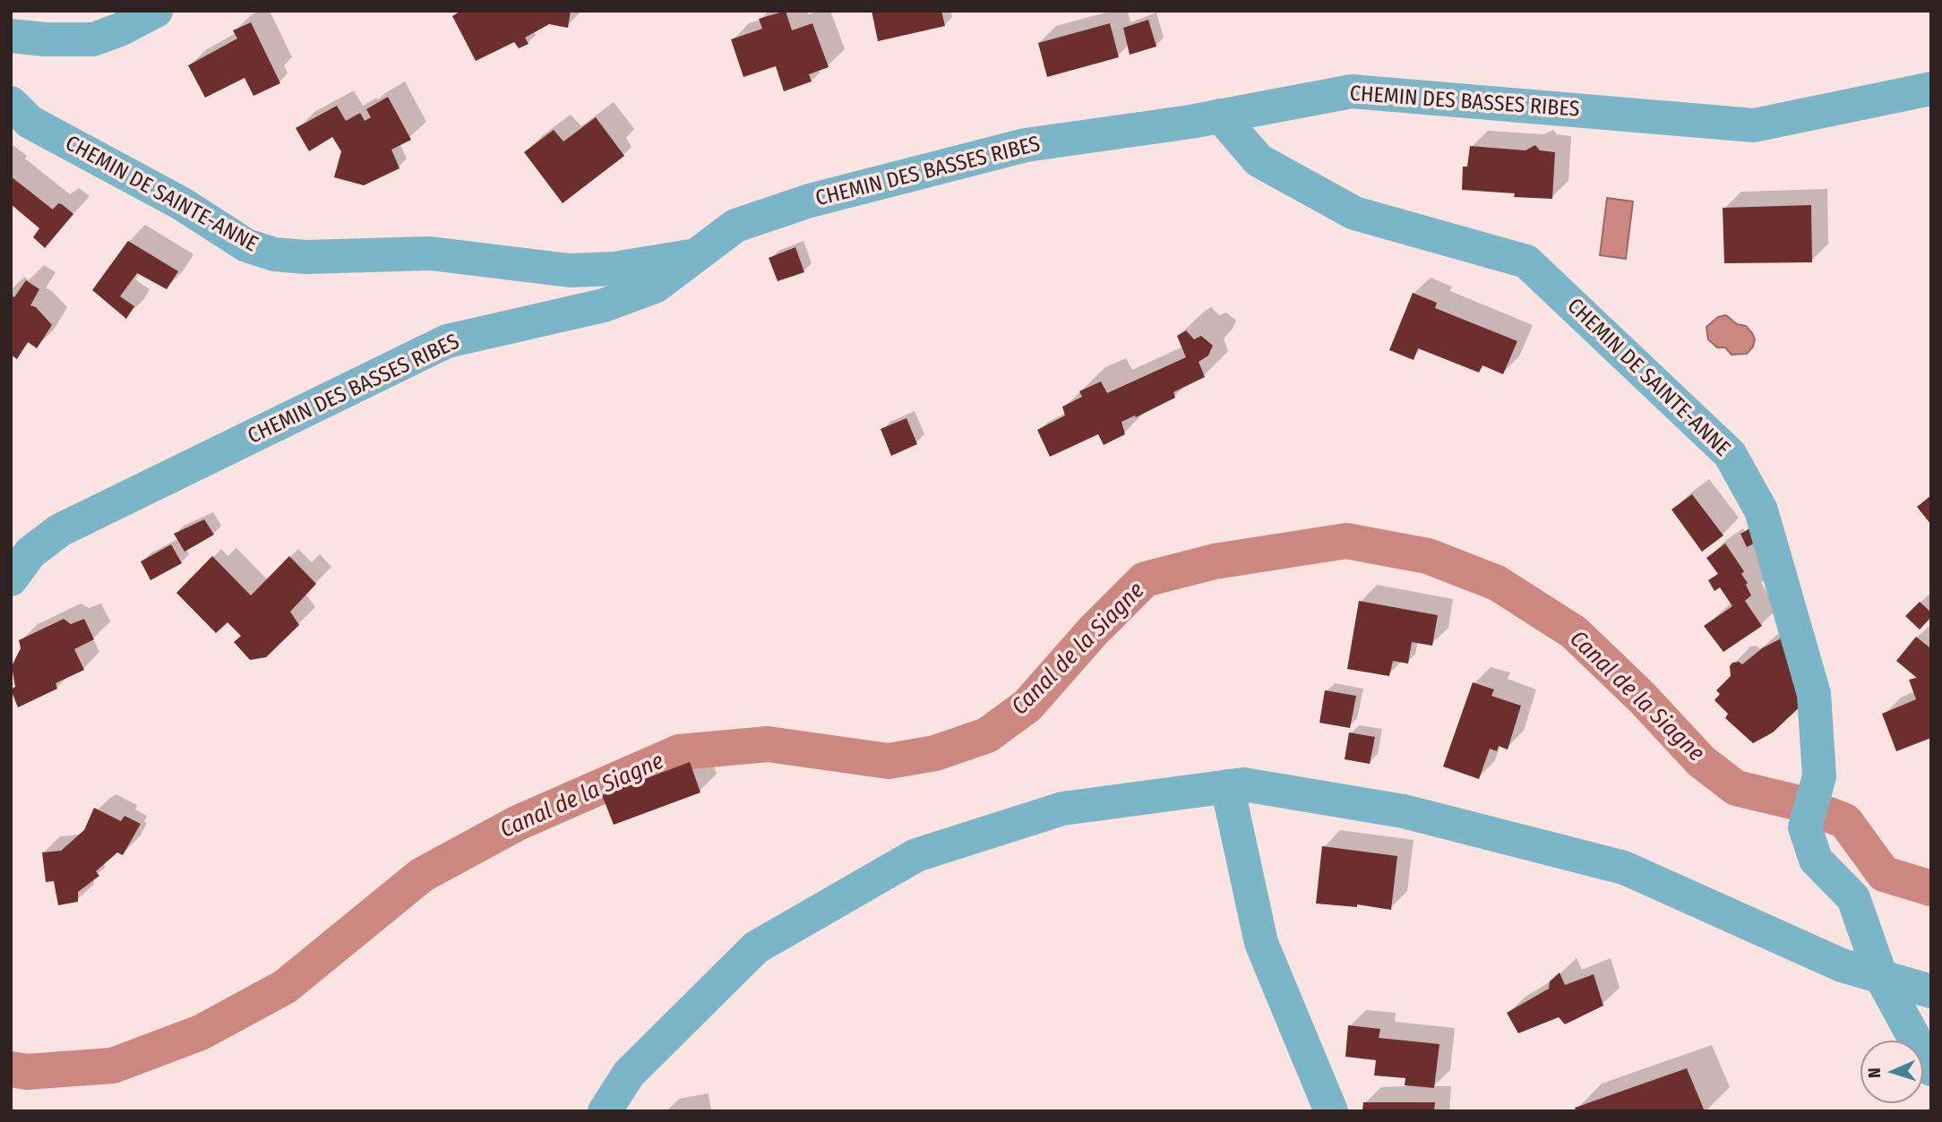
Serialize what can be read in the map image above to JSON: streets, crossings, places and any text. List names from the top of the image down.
{
  "streets": {
    "street": ["CHEMIN DES BASSES RIBES", "CHEMIN DE SAINTE-ANNE"]
  },
  "crossings": [
    ["CHEMIN DES BASSES RIBES", "CHEMIN DE SAINTE-ANNE"]
  ],
  "water": ["Canal de la Siagne"],
  "north": "left"
}
